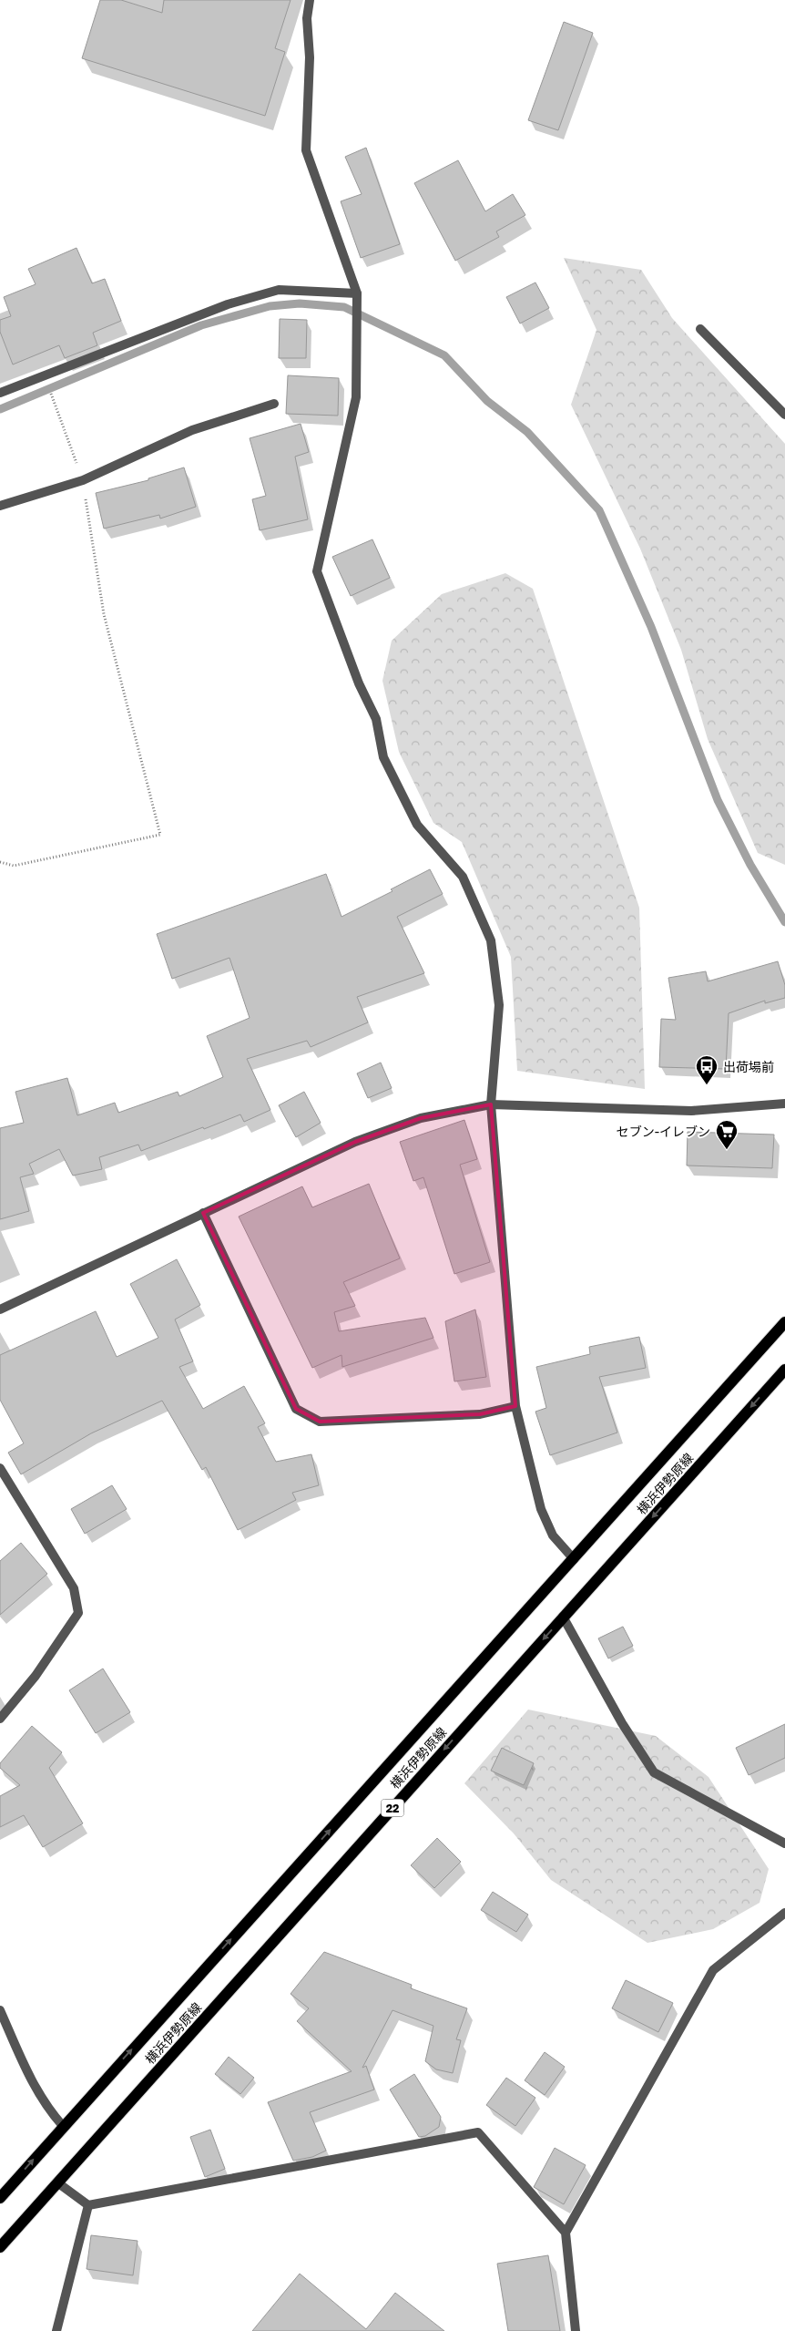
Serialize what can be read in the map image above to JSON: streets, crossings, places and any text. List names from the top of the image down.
{
  "streets": {
    "main road": ["横浜伊勢原線", "22"]
  },
  "places": {
    "bus stop": ["出荷場前"],
    "supermarket": ["セブン-イレブン"]
  }
}
